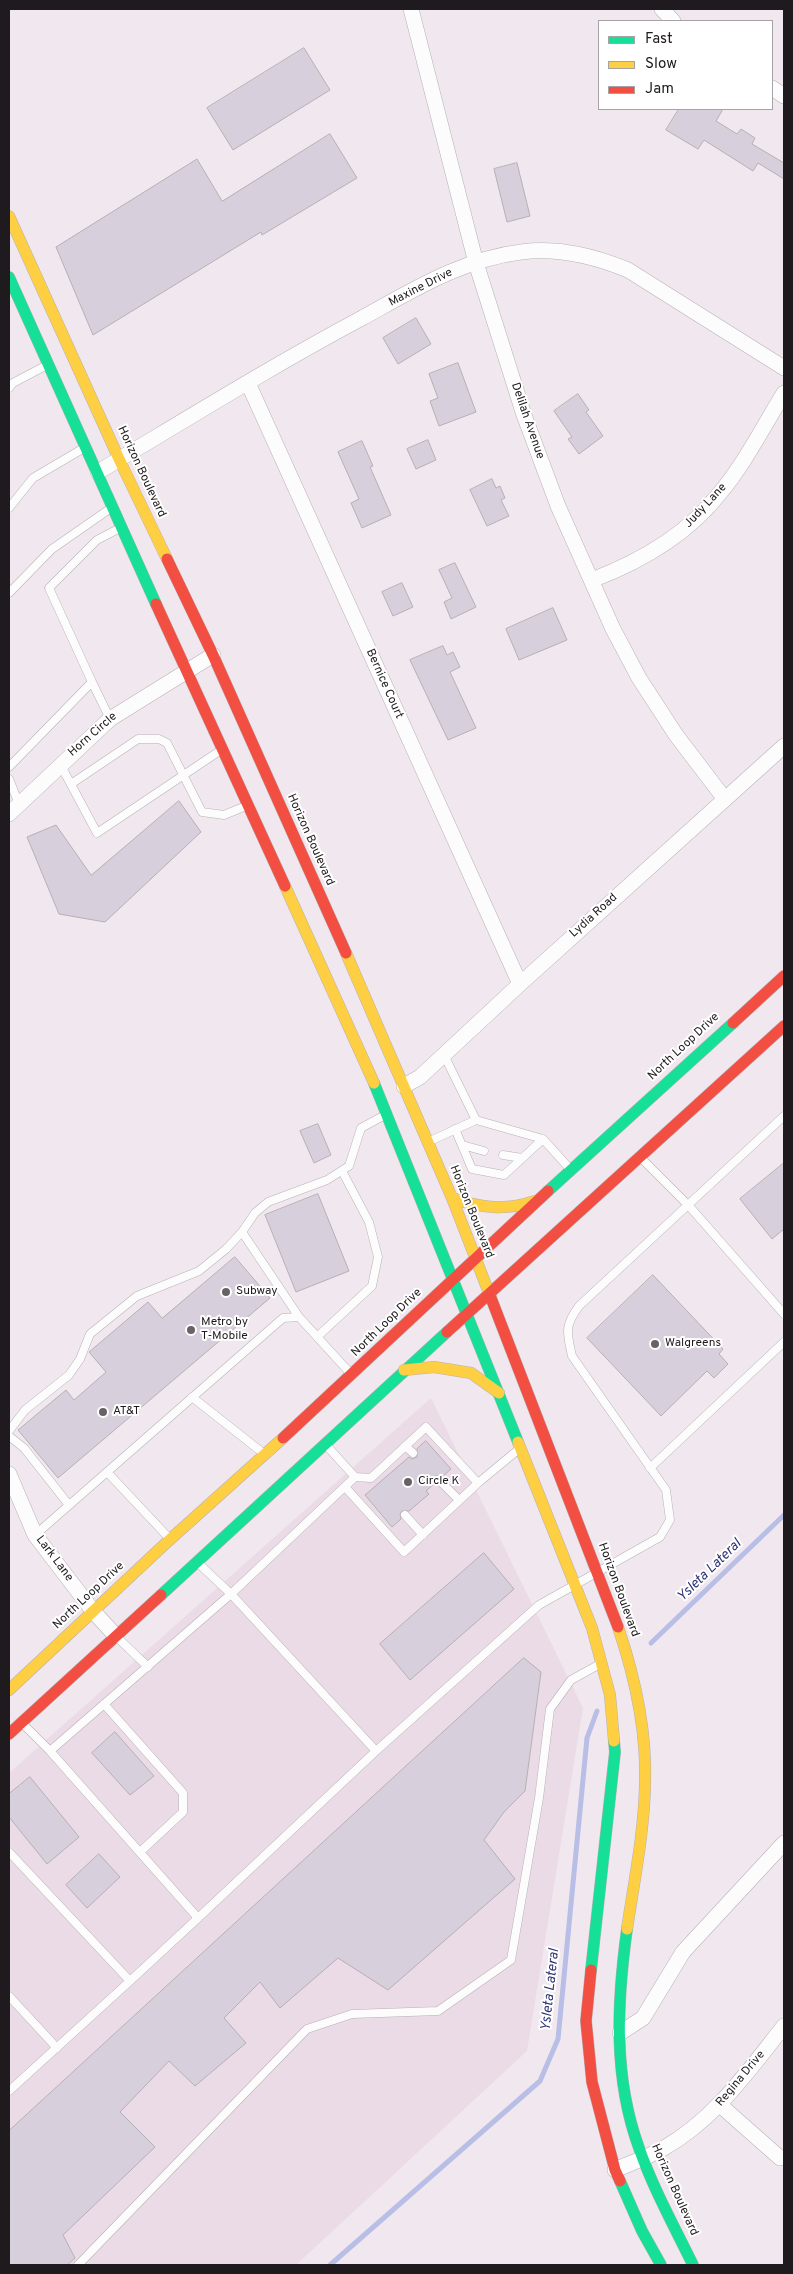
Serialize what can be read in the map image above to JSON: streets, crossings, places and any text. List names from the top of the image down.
{
  "streets": {
    "main road": ["Horizon Boulevard", "North Loop Drive"],
    "street": [
      "Maxine Drive",
      "Delilah Avenue",
      "Judy Lane",
      "Bernice Court",
      "Horn Circle",
      "Lydia Road",
      "Lark Lane",
      "Regina Drive"
    ]
  },
  "crossings": [
    ["Maxine Drive", "Delilah Avenue"],
    ["Maxine Drive", "Horizon Boulevard"],
    ["Maxine Drive", "Bernice Court"],
    ["Delilah Avenue", "Judy Lane"],
    ["Delilah Avenue", "Lydia Road"],
    ["Horizon Boulevard", "Horn Circle"],
    ["Horizon Boulevard", "Lydia Road"],
    ["Horizon Boulevard", "North Loop Drive"],
    ["Horizon Boulevard", "Regina Drive"],
    ["Bernice Court", "Lydia Road"],
    ["North Loop Drive", "Lark Lane"]
  ],
  "water": ["Ysleta Lateral"],
  "places": [
    "Subway",
    "Metro by T-Mobile",
    "Walgreens",
    "AT&T",
    "Circle K"
  ],
  "legend": ["Fast", "Slow", "Jam"]
}
